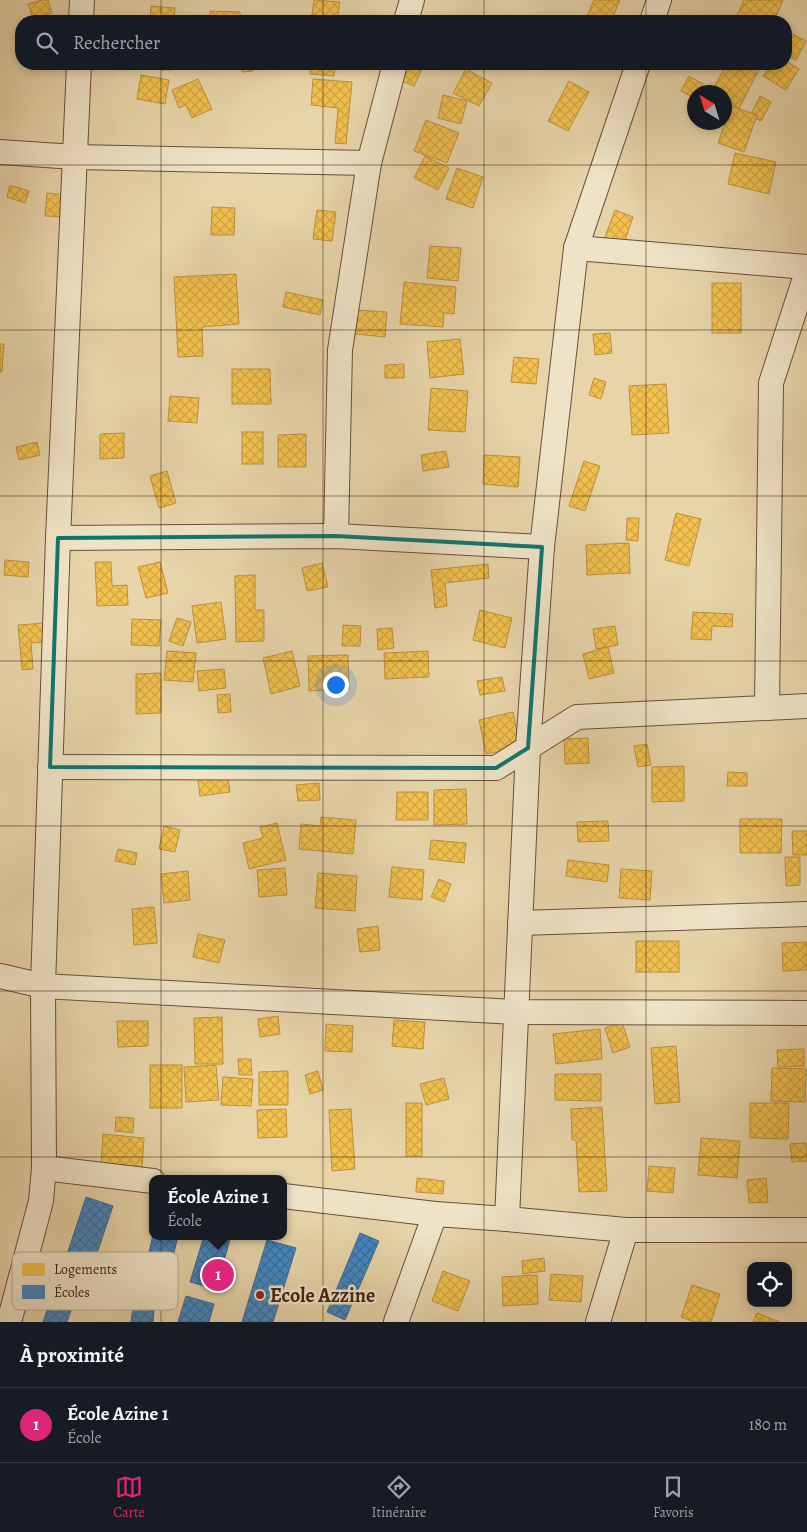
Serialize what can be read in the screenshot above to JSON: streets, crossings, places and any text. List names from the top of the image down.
{
  "places": ["Ecole Azzine"],
  "legend": ["Logements", "Écoles"],
  "north": "top left",
  "page": {
    "search": "Rechercher",
    "popup": ["École Azine 1", "École"],
    "pins": "1",
    "heading": "À proximité",
    "list": [
      {
        "mark": "1",
        "name": "École Azine 1",
        "note": "École",
        "value": "180 m"
      }
    ],
    "nav": ["Carte", "Itinéraire", "Favoris"]
  }
}
